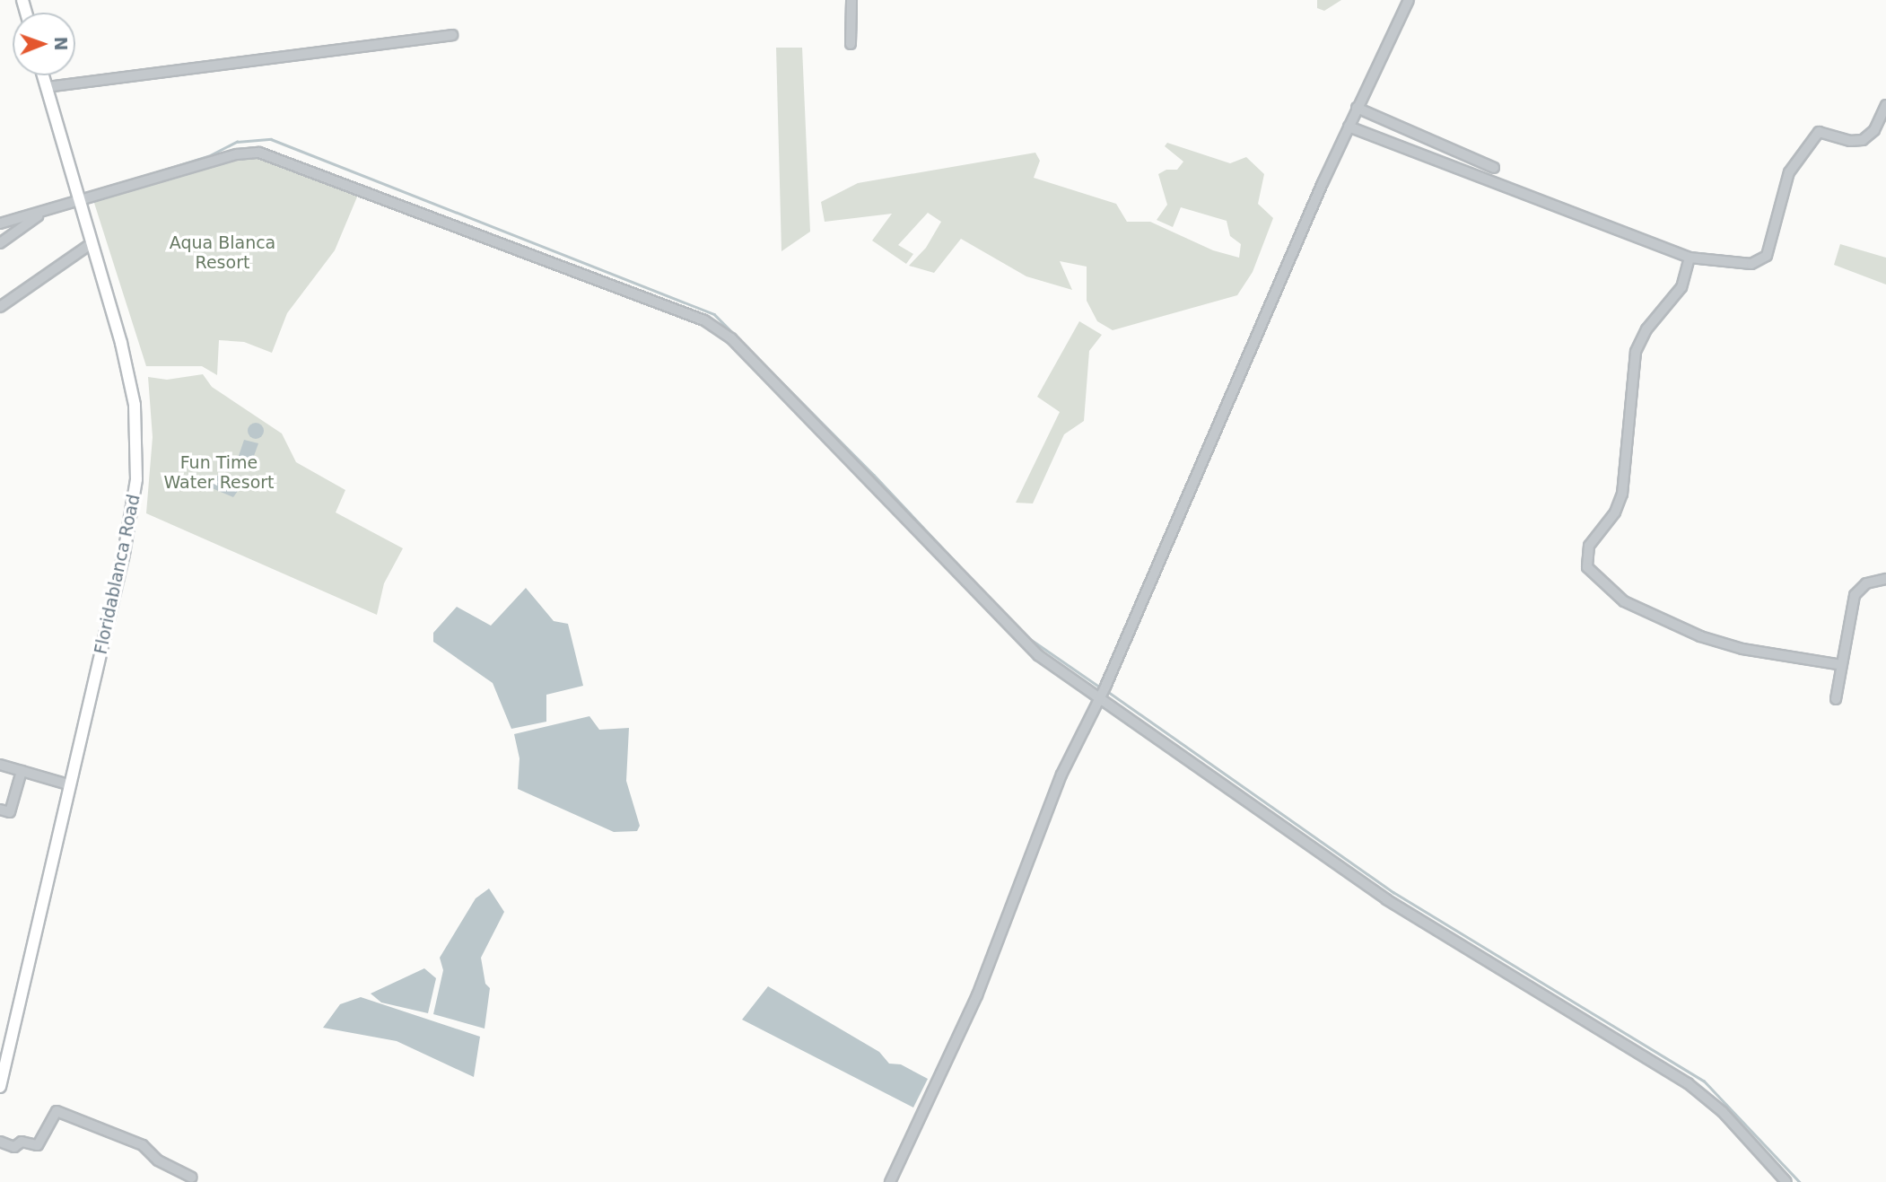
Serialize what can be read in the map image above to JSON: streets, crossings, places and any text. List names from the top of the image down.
{
  "streets": {
    "main road": ["Floridablanca Road"]
  },
  "parks": ["Aqua Blanca Resort", "Fun Time Water Resort"],
  "north": "right"
}
